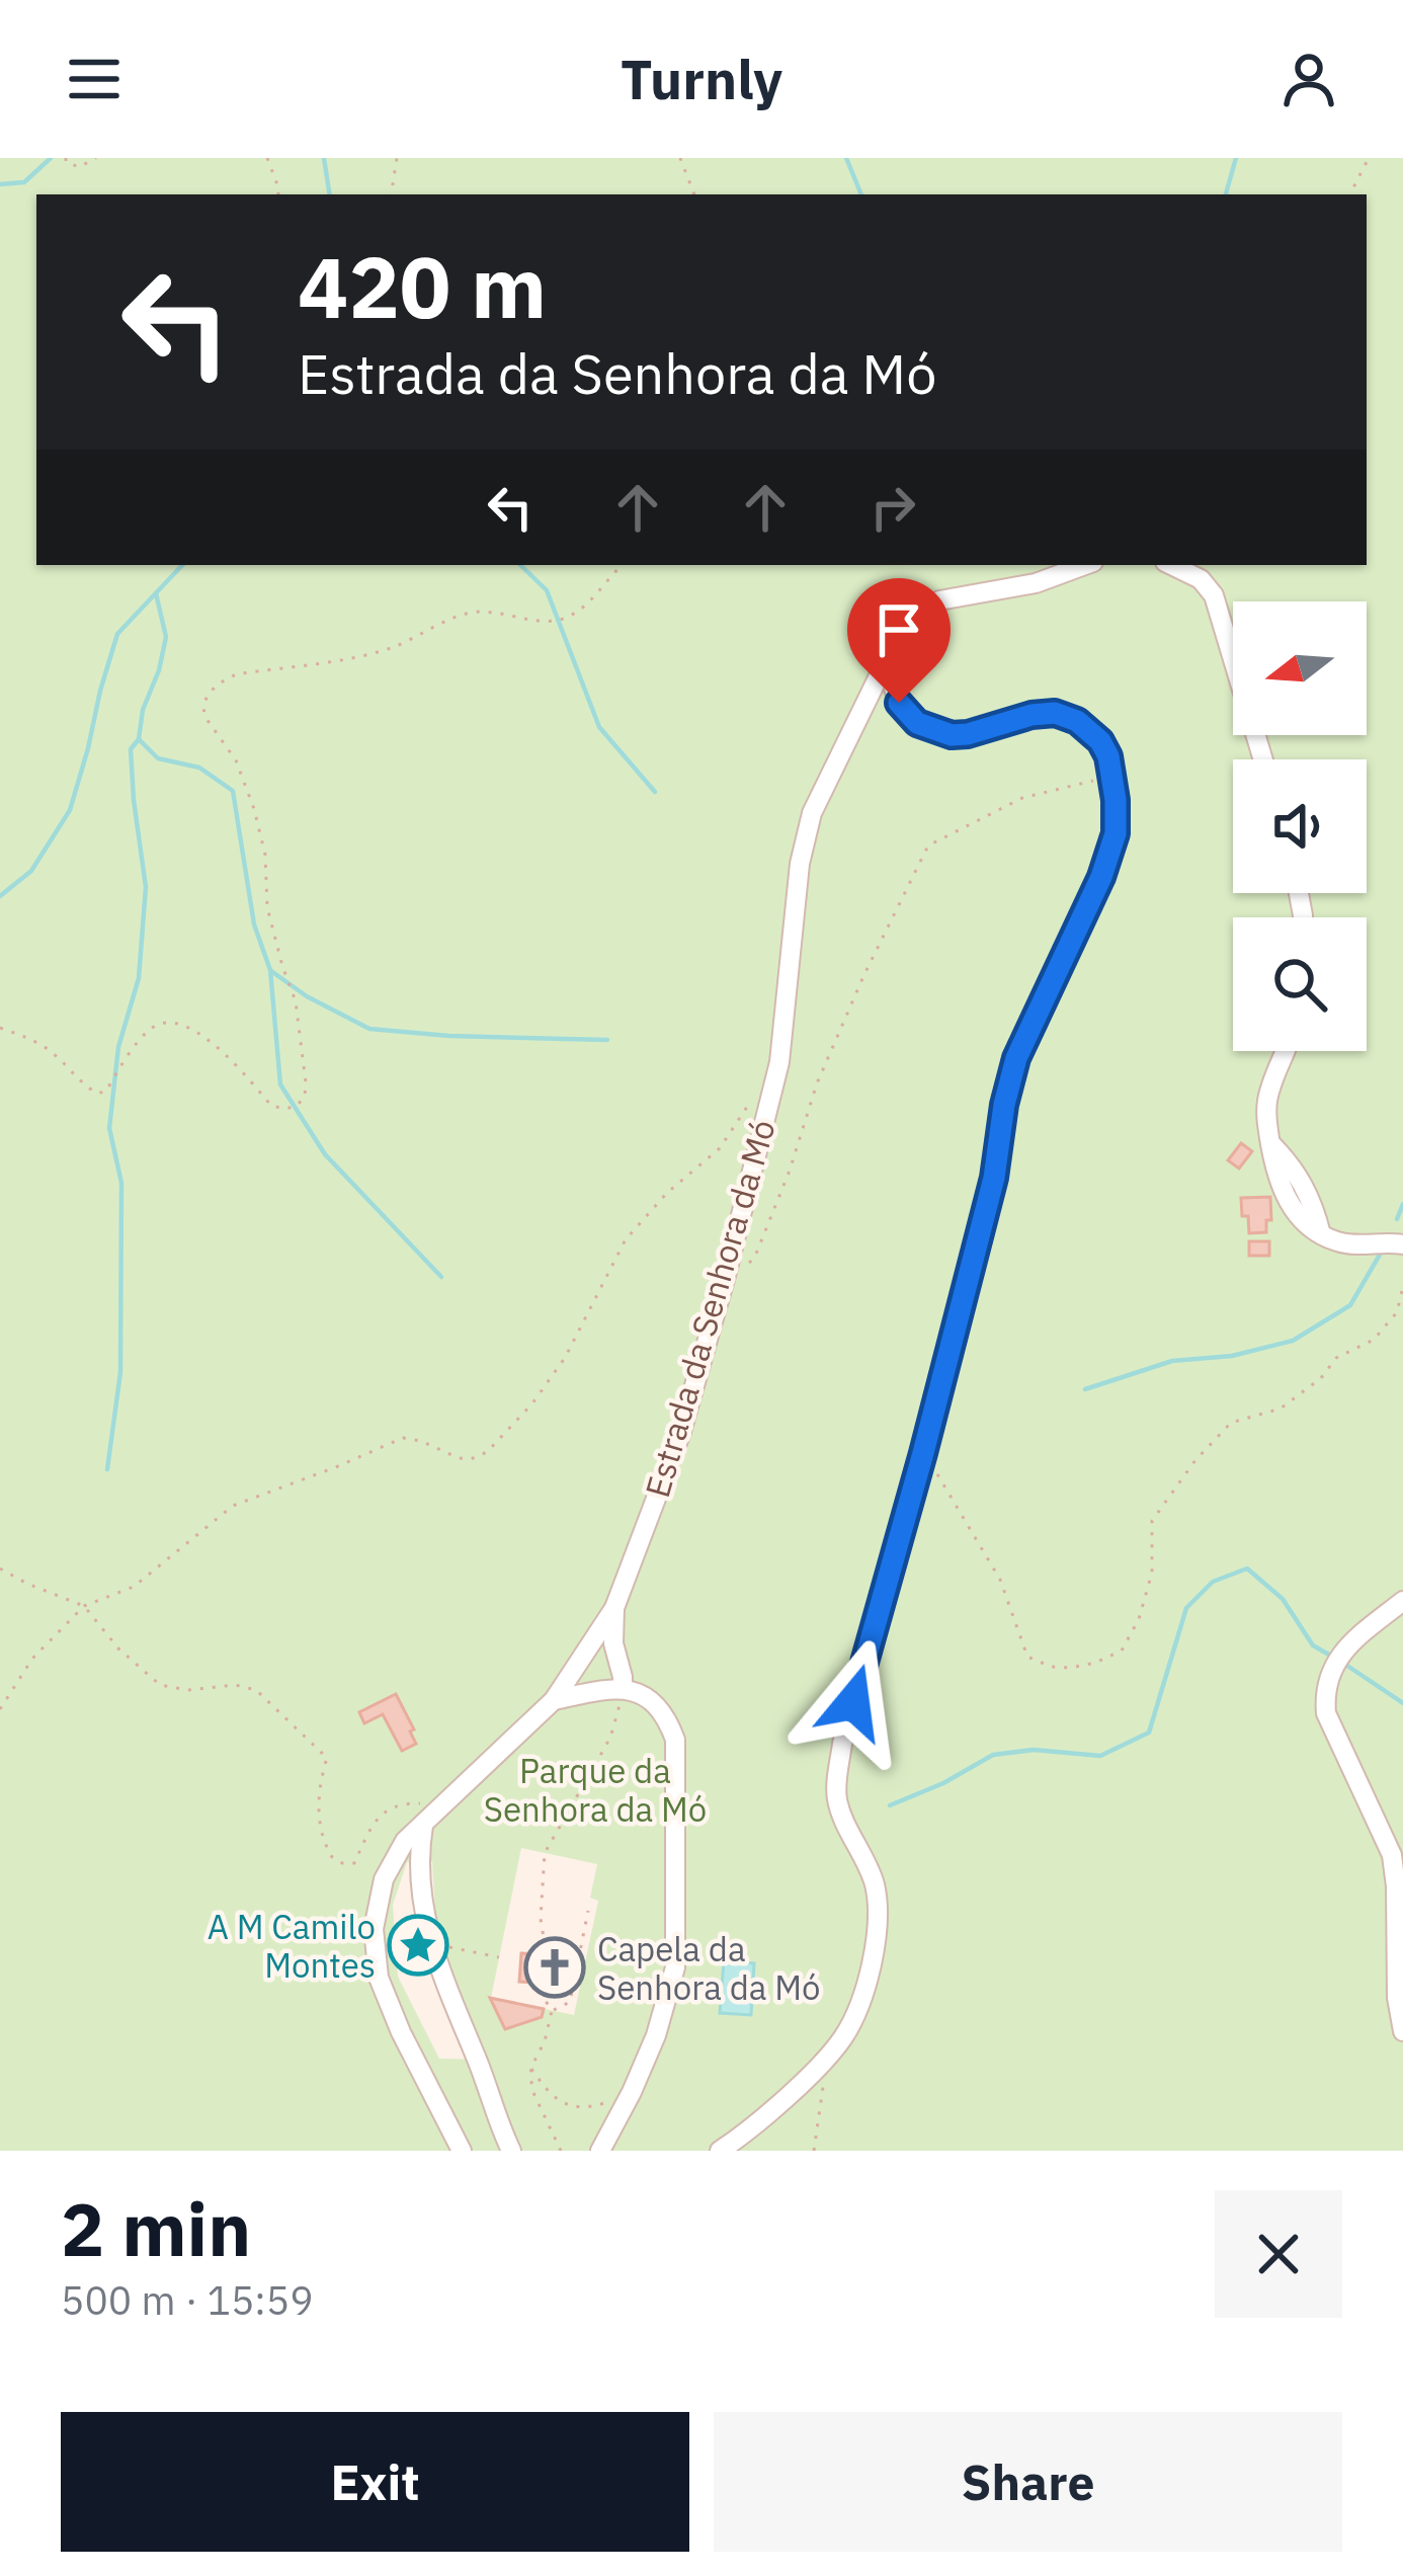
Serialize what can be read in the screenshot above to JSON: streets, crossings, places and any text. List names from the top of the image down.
{
  "streets": {
    "street": ["Estrada da Senhora da Mó"]
  },
  "parks": ["Parque da Senhora da Mó"],
  "places": {
    "place": ["A M Camilo Montes"],
    "church": ["Capela da Senhora da Mó"]
  },
  "north": "left",
  "page": {
    "header": "Turnly",
    "turn": ["420 m", "Estrada da Senhora da Mó"],
    "heading": ["2 min", "500 m · 15:59"],
    "buttons": ["Exit", "Share"]
  }
}
